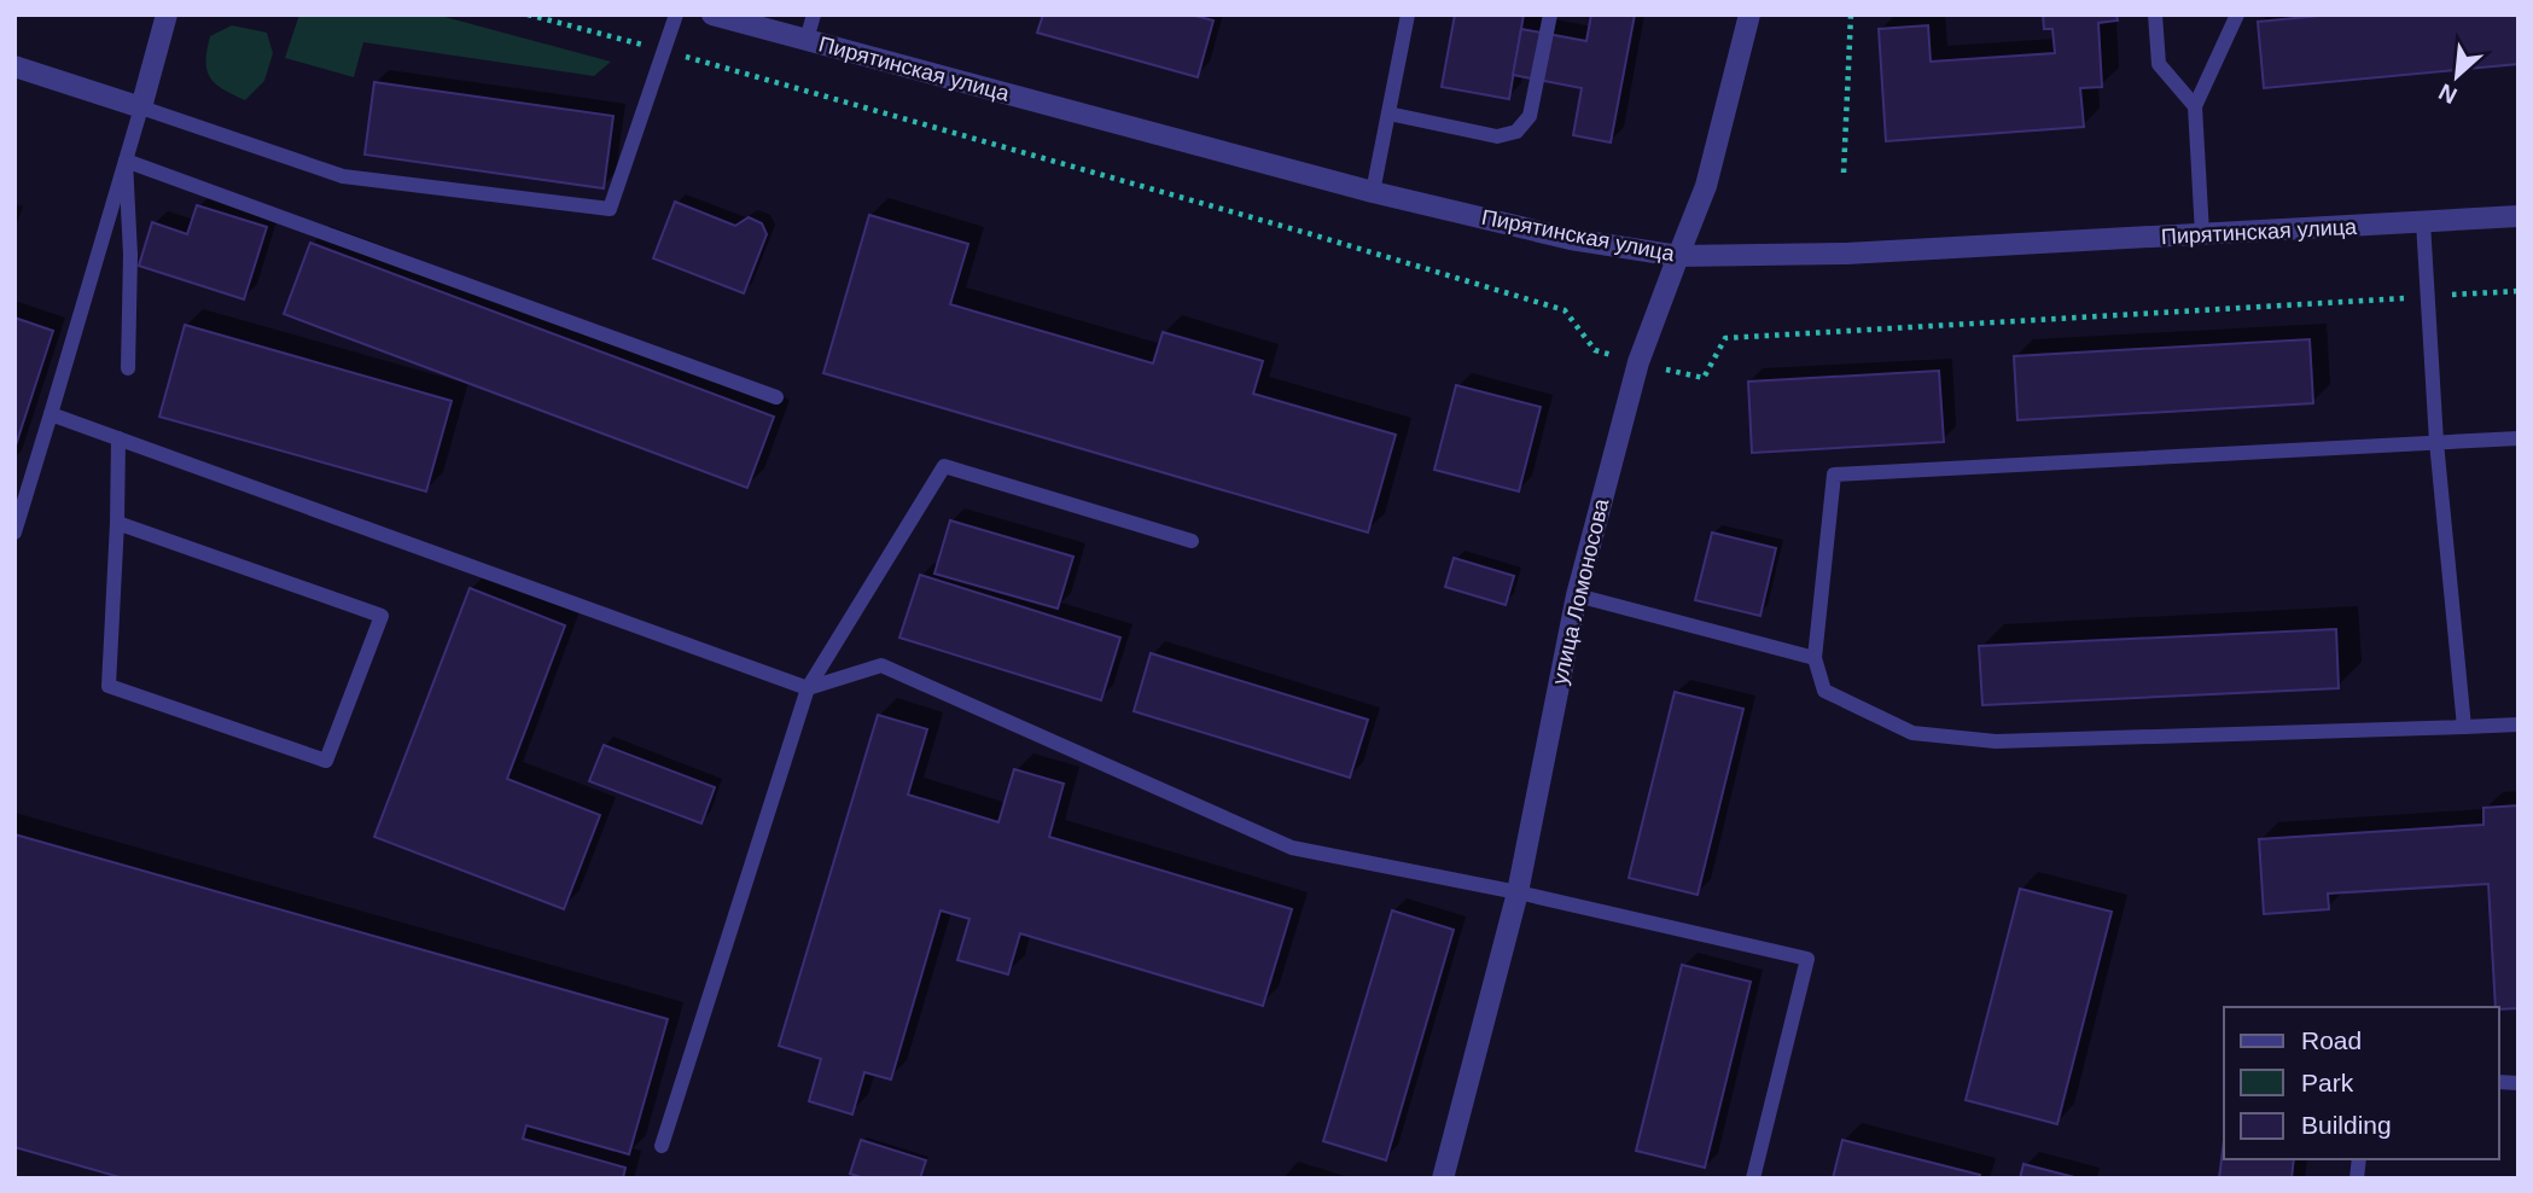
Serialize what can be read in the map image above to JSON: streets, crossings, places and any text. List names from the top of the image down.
{
  "streets": {
    "street": ["Пирятинская улица", "улица Ломоносова"]
  },
  "crossings": [
    ["Пирятинская улица", "улица Ломоносова"]
  ],
  "legend": ["Road", "Park", "Building"],
  "north": "bottom left"
}
